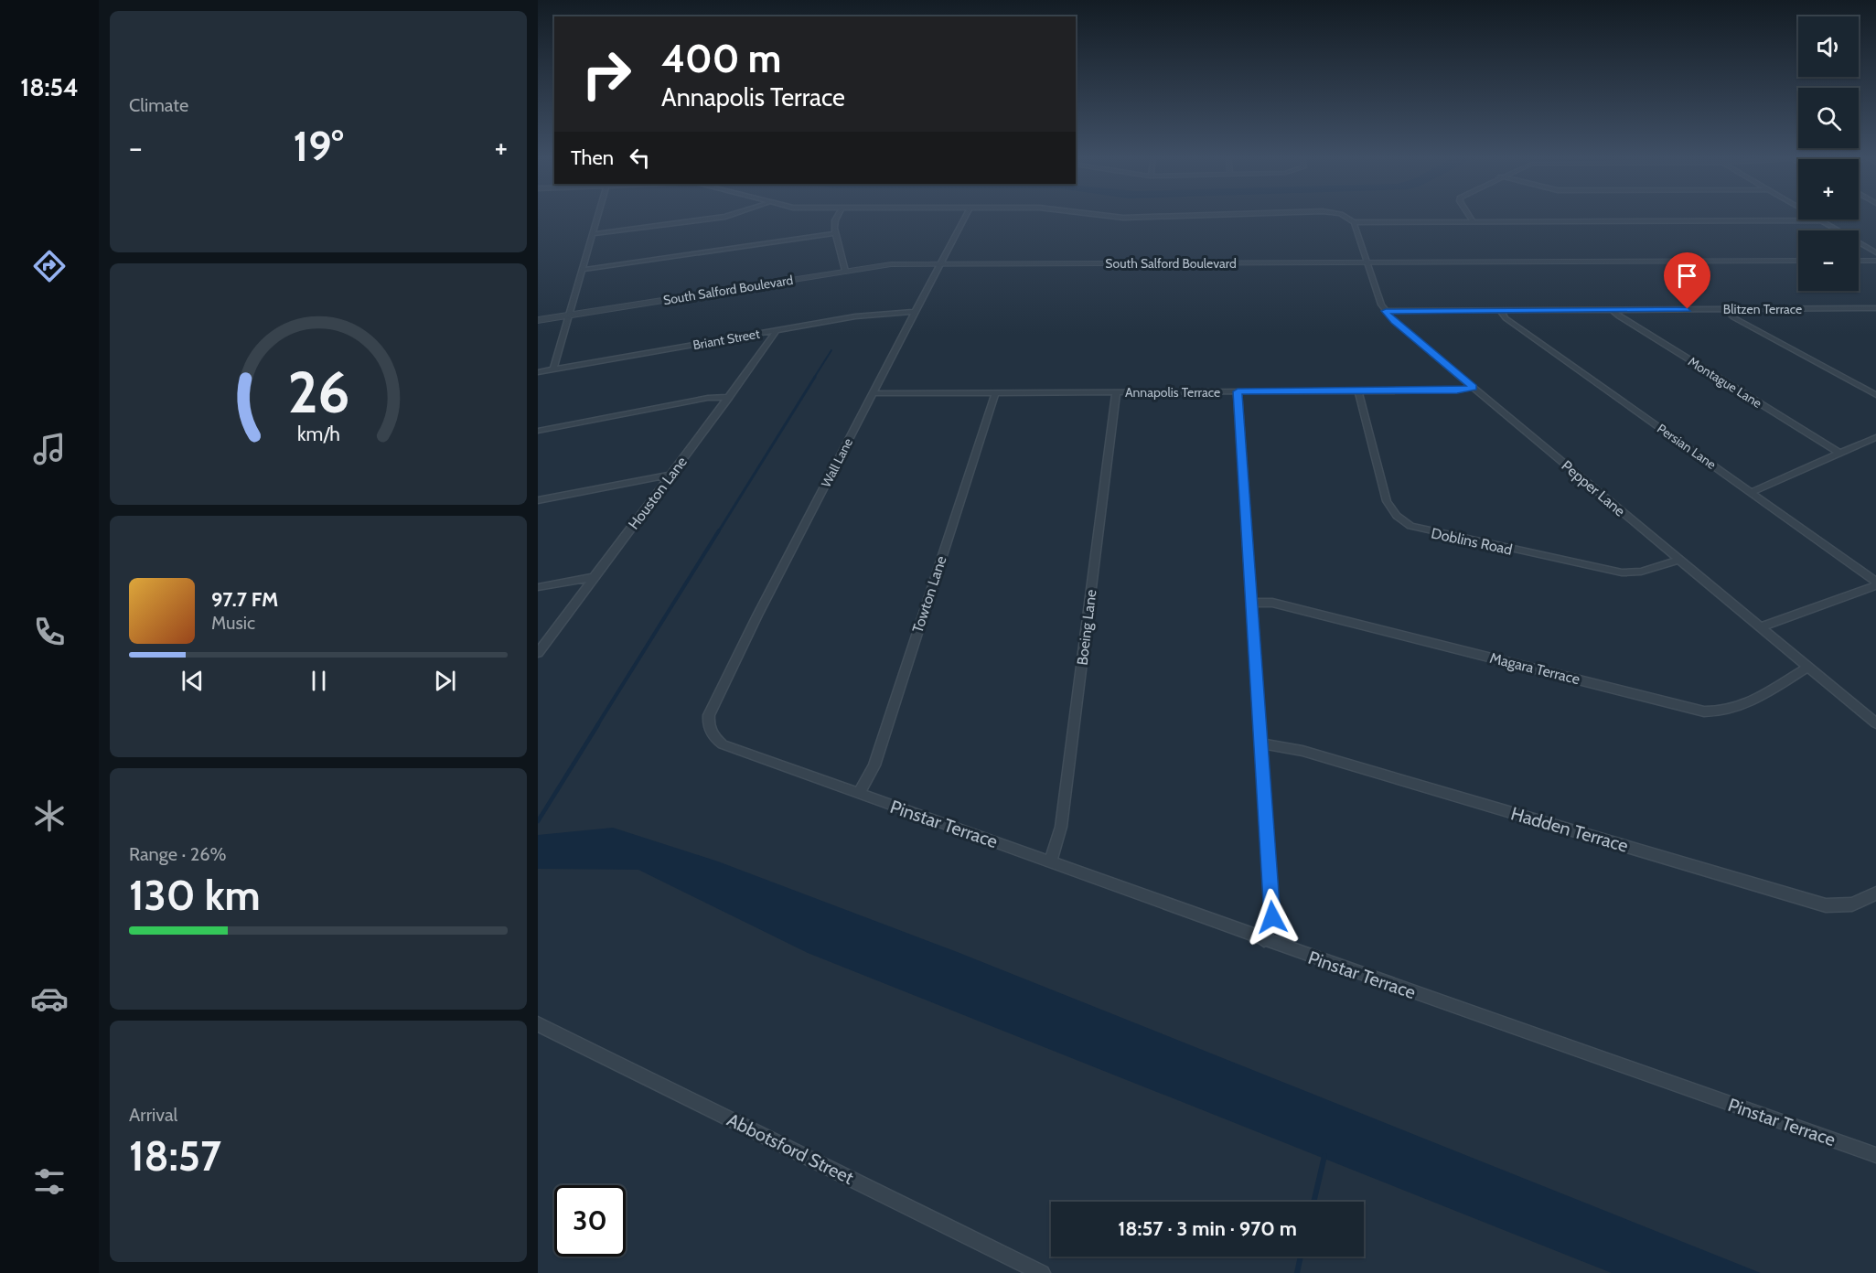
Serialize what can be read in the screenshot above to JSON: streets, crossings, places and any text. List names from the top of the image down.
{
  "streets": {
    "street": [
      "South Salford Boulevard",
      "Blitzen Terrace",
      "Briant Street",
      "Montague Lane",
      "Annapolis Terrace",
      "Persian Lane",
      "Wall Lane",
      "Pepper Lane",
      "Houston Lane",
      "Doblins Road",
      "Towton Lane",
      "Boeing Lane",
      "Magara Terrace",
      "Pinstar Terrace",
      "Hadden Terrace",
      "Abbotsford Street"
    ]
  },
  "crossings": [
    ["South Salford Boulevard", "Wall Lane"],
    ["South Salford Boulevard", "Pepper Lane"],
    ["Blitzen Terrace", "Montague Lane"],
    ["Blitzen Terrace", "Persian Lane"],
    ["Blitzen Terrace", "Pepper Lane"],
    ["Briant Street", "Wall Lane"],
    ["Briant Street", "Houston Lane"],
    ["Annapolis Terrace", "Wall Lane"],
    ["Annapolis Terrace", "Pepper Lane"],
    ["Annapolis Terrace", "Doblins Road"],
    ["Annapolis Terrace", "Towton Lane"],
    ["Annapolis Terrace", "Boeing Lane"],
    ["Wall Lane", "Pinstar Terrace"],
    ["Pepper Lane", "Doblins Road"],
    ["Pepper Lane", "Magara Terrace"],
    ["Towton Lane", "Pinstar Terrace"],
    ["Boeing Lane", "Pinstar Terrace"]
  ],
  "page": {
    "tabs": "18:54",
    "tile": [
      "Climate",
      ["Range · 26%", "130 km"],
      ["Arrival", "18:57"]
    ],
    "map_buttons": ["+", "−"],
    "turn": ["400 m", "Annapolis Terrace"],
    "heat": ["−", "19°", "+"],
    "then": "Then",
    "song": ["97.7 FM", "Music"],
    "limit": "30",
    "trip": "18:57 · 3 min · 970 m",
    "gauge": ["26", "km/h"]
  }
}
